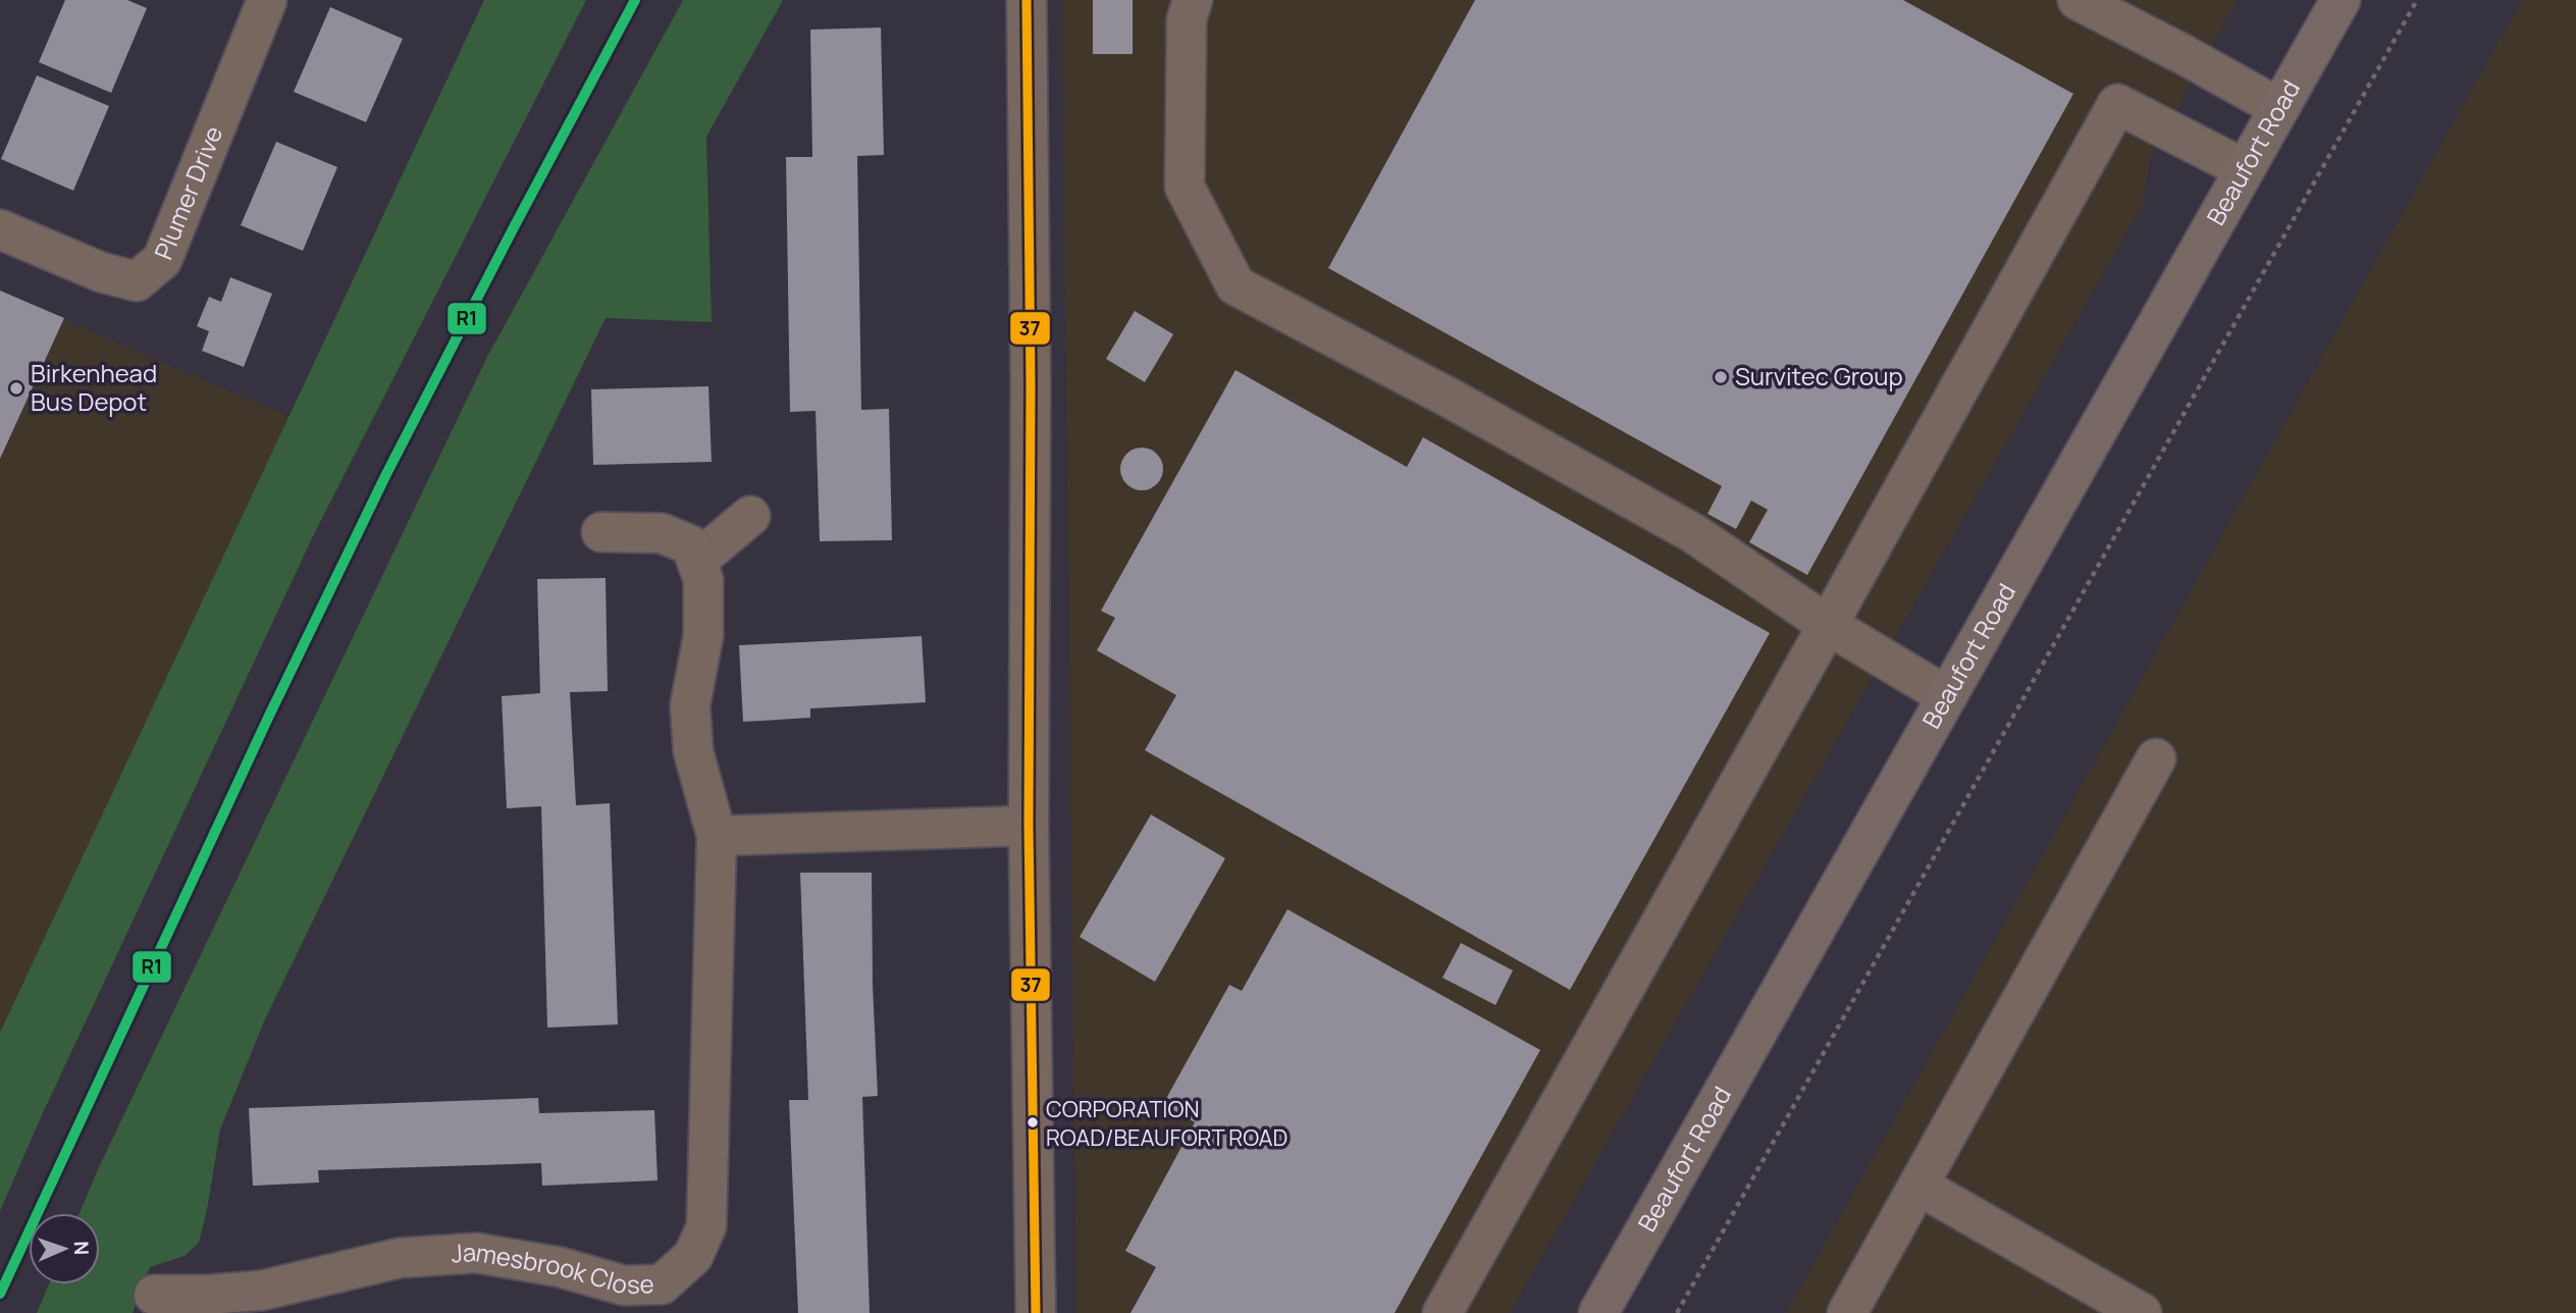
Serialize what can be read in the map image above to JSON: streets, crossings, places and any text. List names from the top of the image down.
{
  "streets": {
    "main road": ["Beaufort Road"],
    "street": ["Plumer Drive", "Jamesbrook Close"]
  },
  "places": ["Survitec Group", "Birkenhead Bus Depot", "CORPORATION ROAD/BEAUFORT ROAD"],
  "lines": ["transit line R1", "transit line 37"],
  "north": "right"
}
